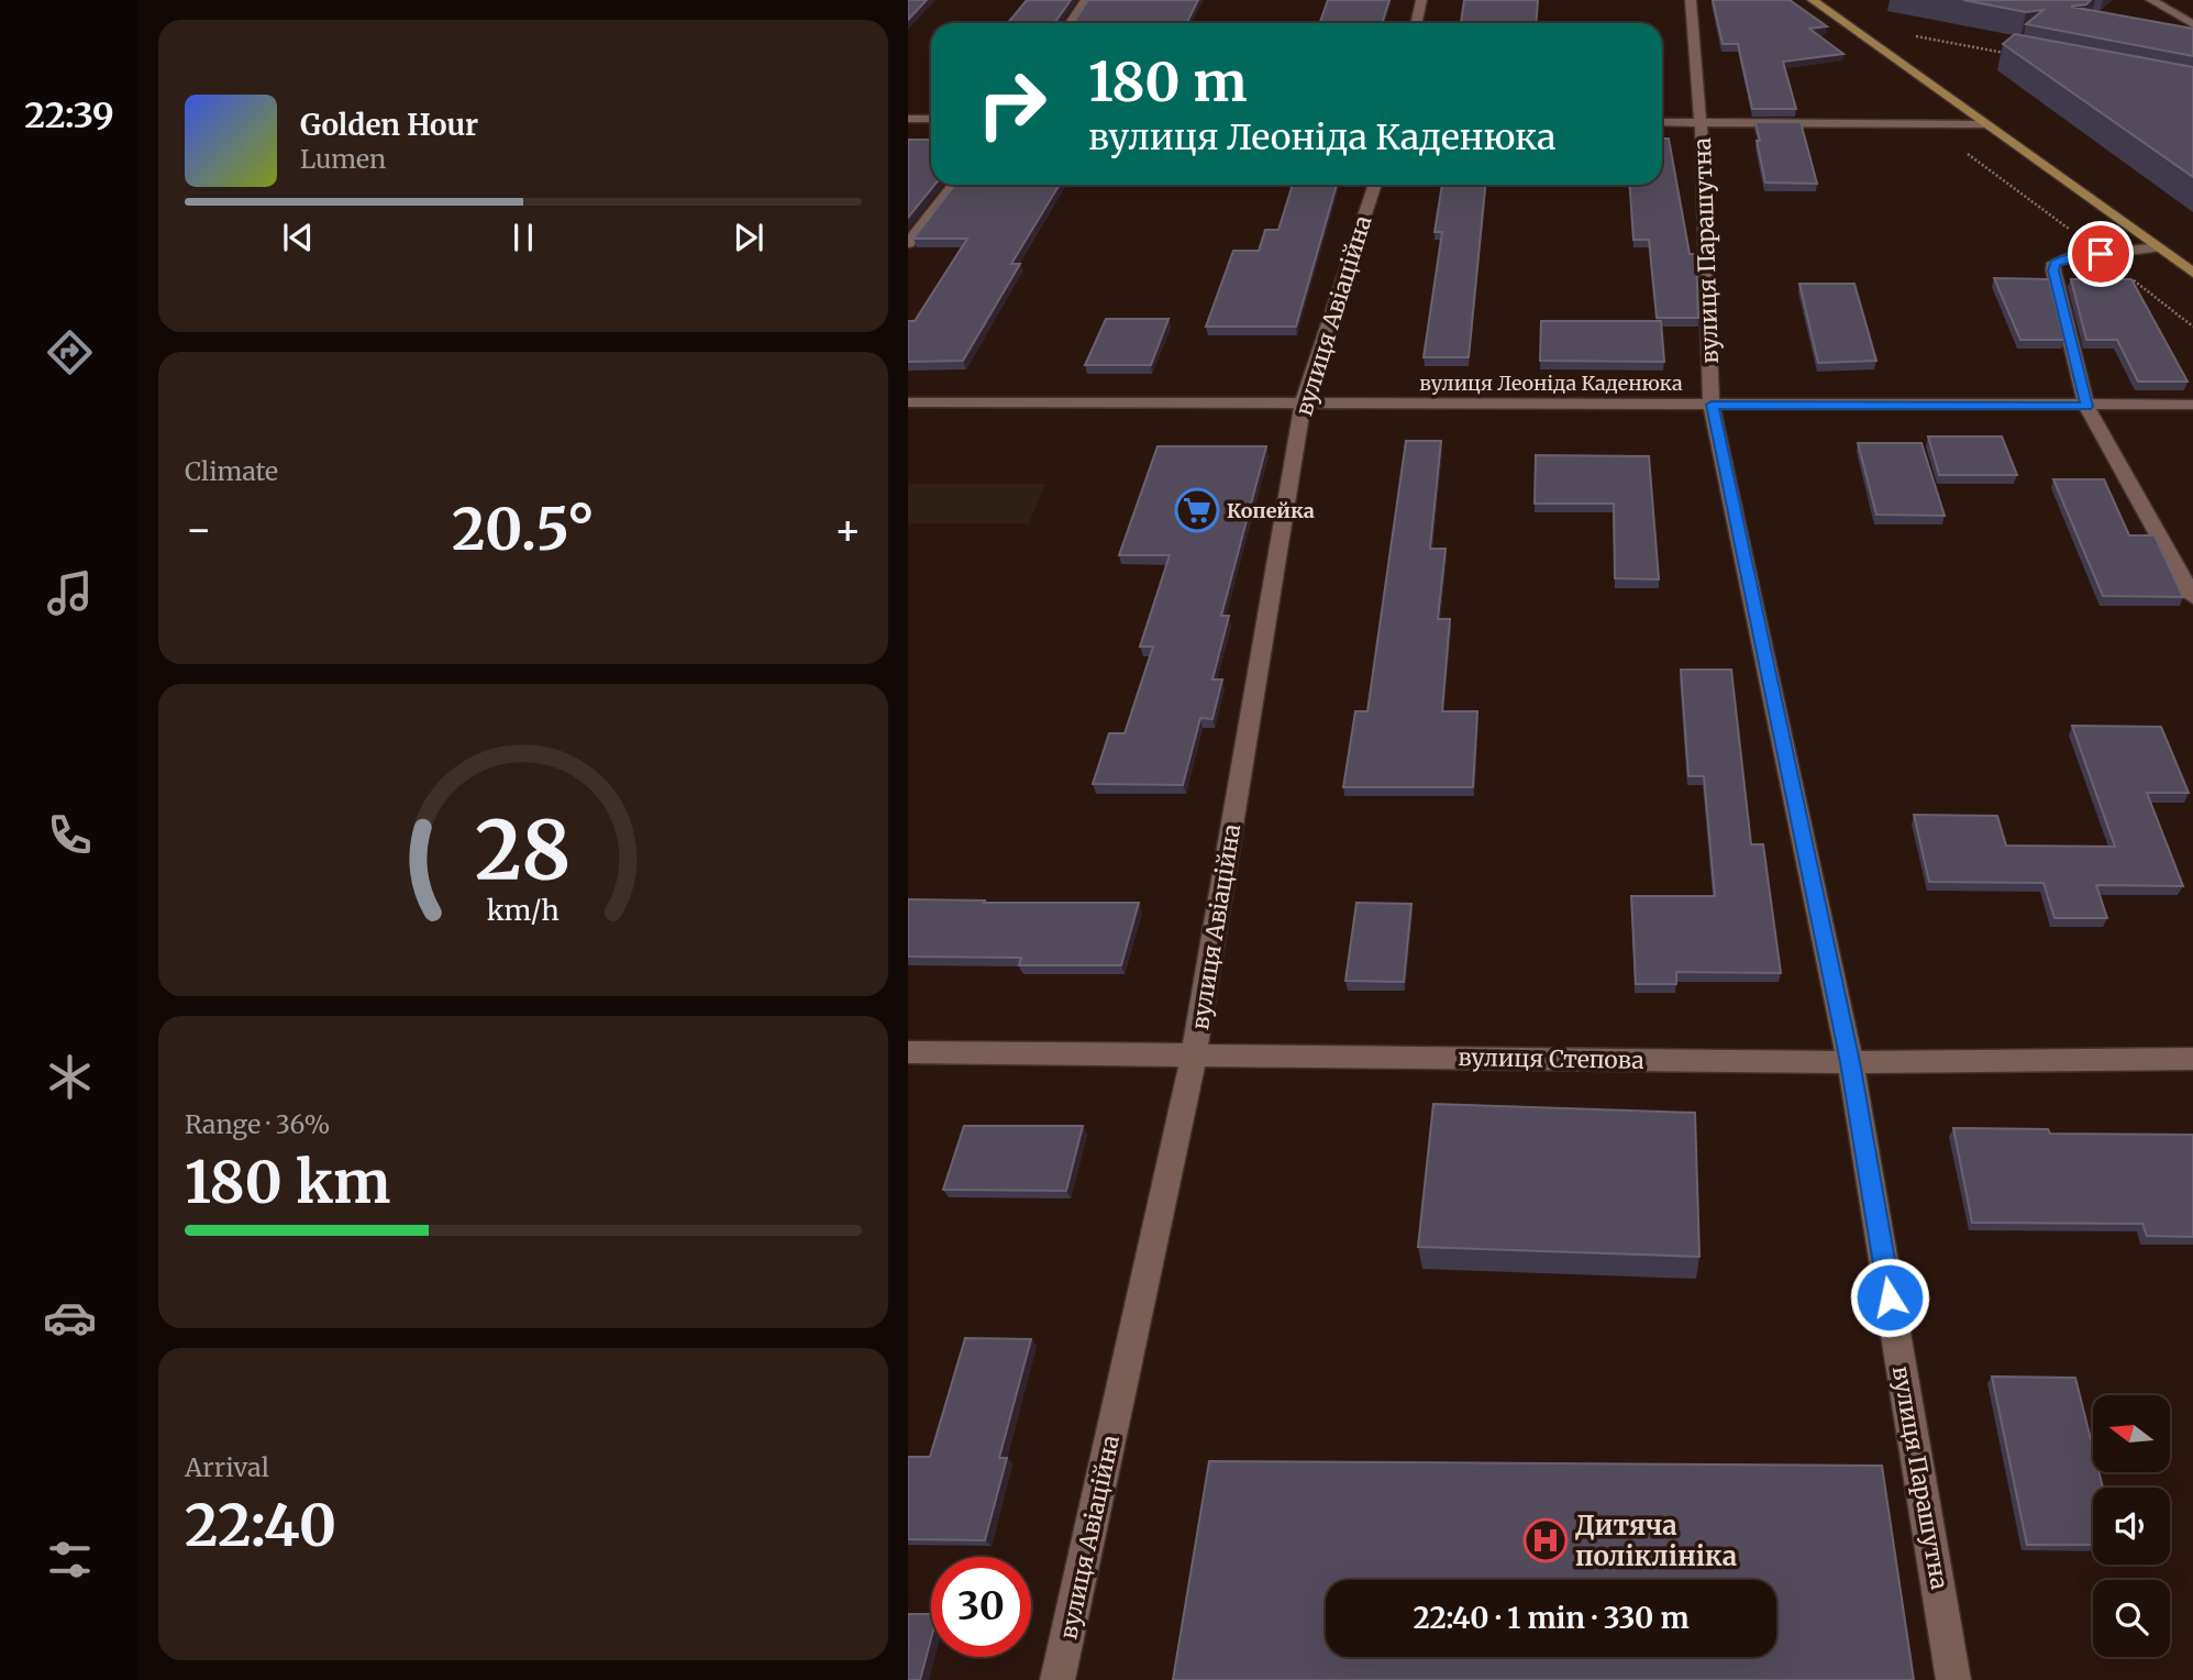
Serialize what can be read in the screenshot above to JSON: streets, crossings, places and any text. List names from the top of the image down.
{
  "streets": {
    "street": [
      "вулиця Парашутна",
      "вулиця Авіаційна",
      "вулиця Леоніда Каденюка",
      "вулиця Степова"
    ]
  },
  "crossings": [
    ["вулиця Парашутна", "вулиця Леоніда Каденюка"],
    ["вулиця Парашутна", "вулиця Степова"],
    ["вулиця Авіаційна", "вулиця Леоніда Каденюка"],
    ["вулиця Авіаційна", "вулиця Степова"]
  ],
  "places": {
    "supermarket": ["Копейка"],
    "hospital": ["Дитяча поліклініка"]
  },
  "north": "left",
  "page": {
    "tabs": "22:39",
    "turn": ["180 m", "вулиця Леоніда Каденюка"],
    "song": ["Golden Hour", "Lumen"],
    "tile": [
      "Climate",
      ["Range · 36%", "180 km"],
      ["Arrival", "22:40"]
    ],
    "heat": ["−", "20.5°", "+"],
    "limit": "30",
    "trip": "22:40 · 1 min · 330 m",
    "gauge": ["28", "km/h"]
  }
}
